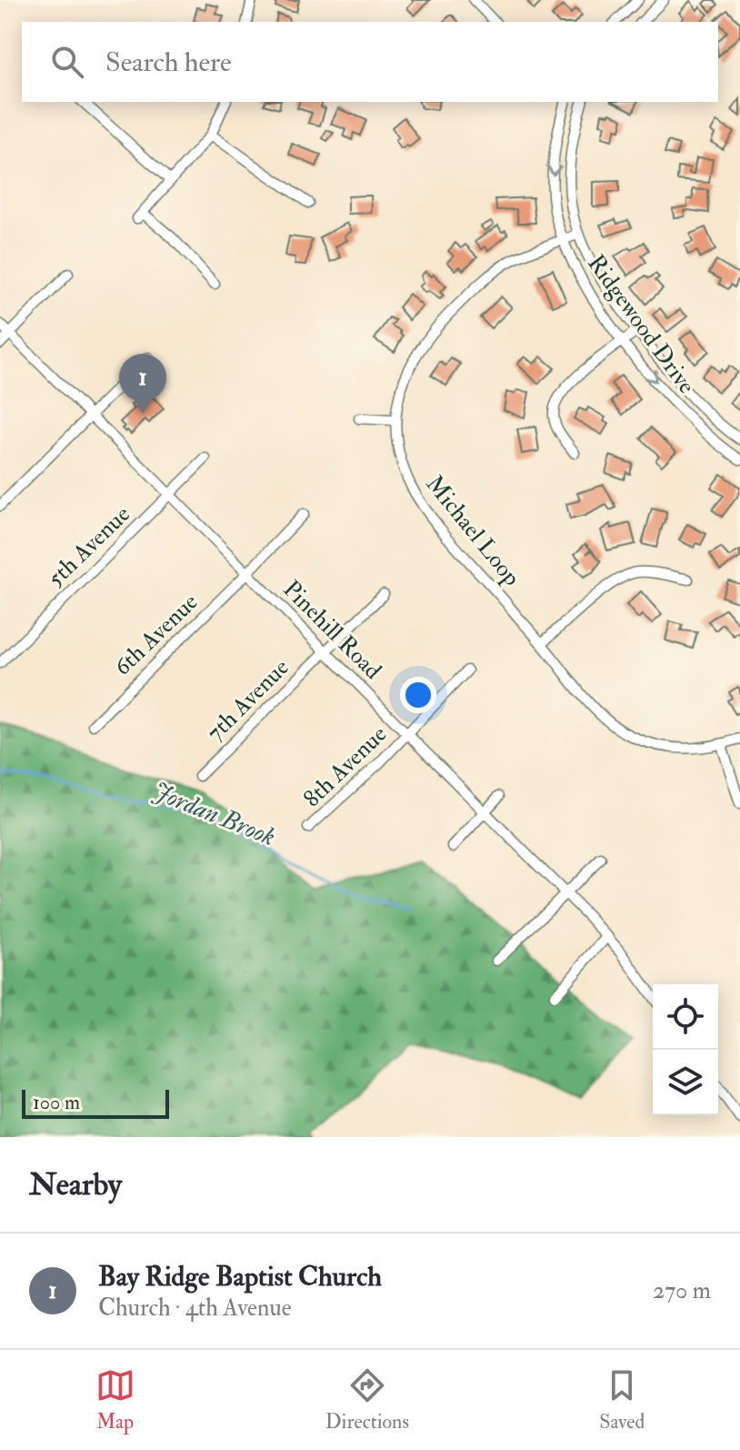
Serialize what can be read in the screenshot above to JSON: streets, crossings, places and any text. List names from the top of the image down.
{
  "streets": {
    "street": [
      "Ridgewood Drive",
      "Michael Loop",
      "5th Avenue",
      "Pinehill Road",
      "6th Avenue",
      "7th Avenue",
      "8th Avenue"
    ]
  },
  "crossings": [
    ["Ridgewood Drive", "Michael Loop"],
    ["5th Avenue", "Pinehill Road"],
    ["Pinehill Road", "6th Avenue"],
    ["Pinehill Road", "7th Avenue"],
    ["Pinehill Road", "8th Avenue"]
  ],
  "water": ["Jordan Brook"],
  "scale_bar": "100 m",
  "page": {
    "search": "Search here",
    "pins": "1",
    "scale": "100 m",
    "heading": "Nearby",
    "list": [
      {
        "mark": "1",
        "name": "Bay Ridge Baptist Church",
        "note": "Church · 4th Avenue",
        "value": "270 m"
      }
    ],
    "nav": ["Map", "Directions", "Saved"]
  }
}
